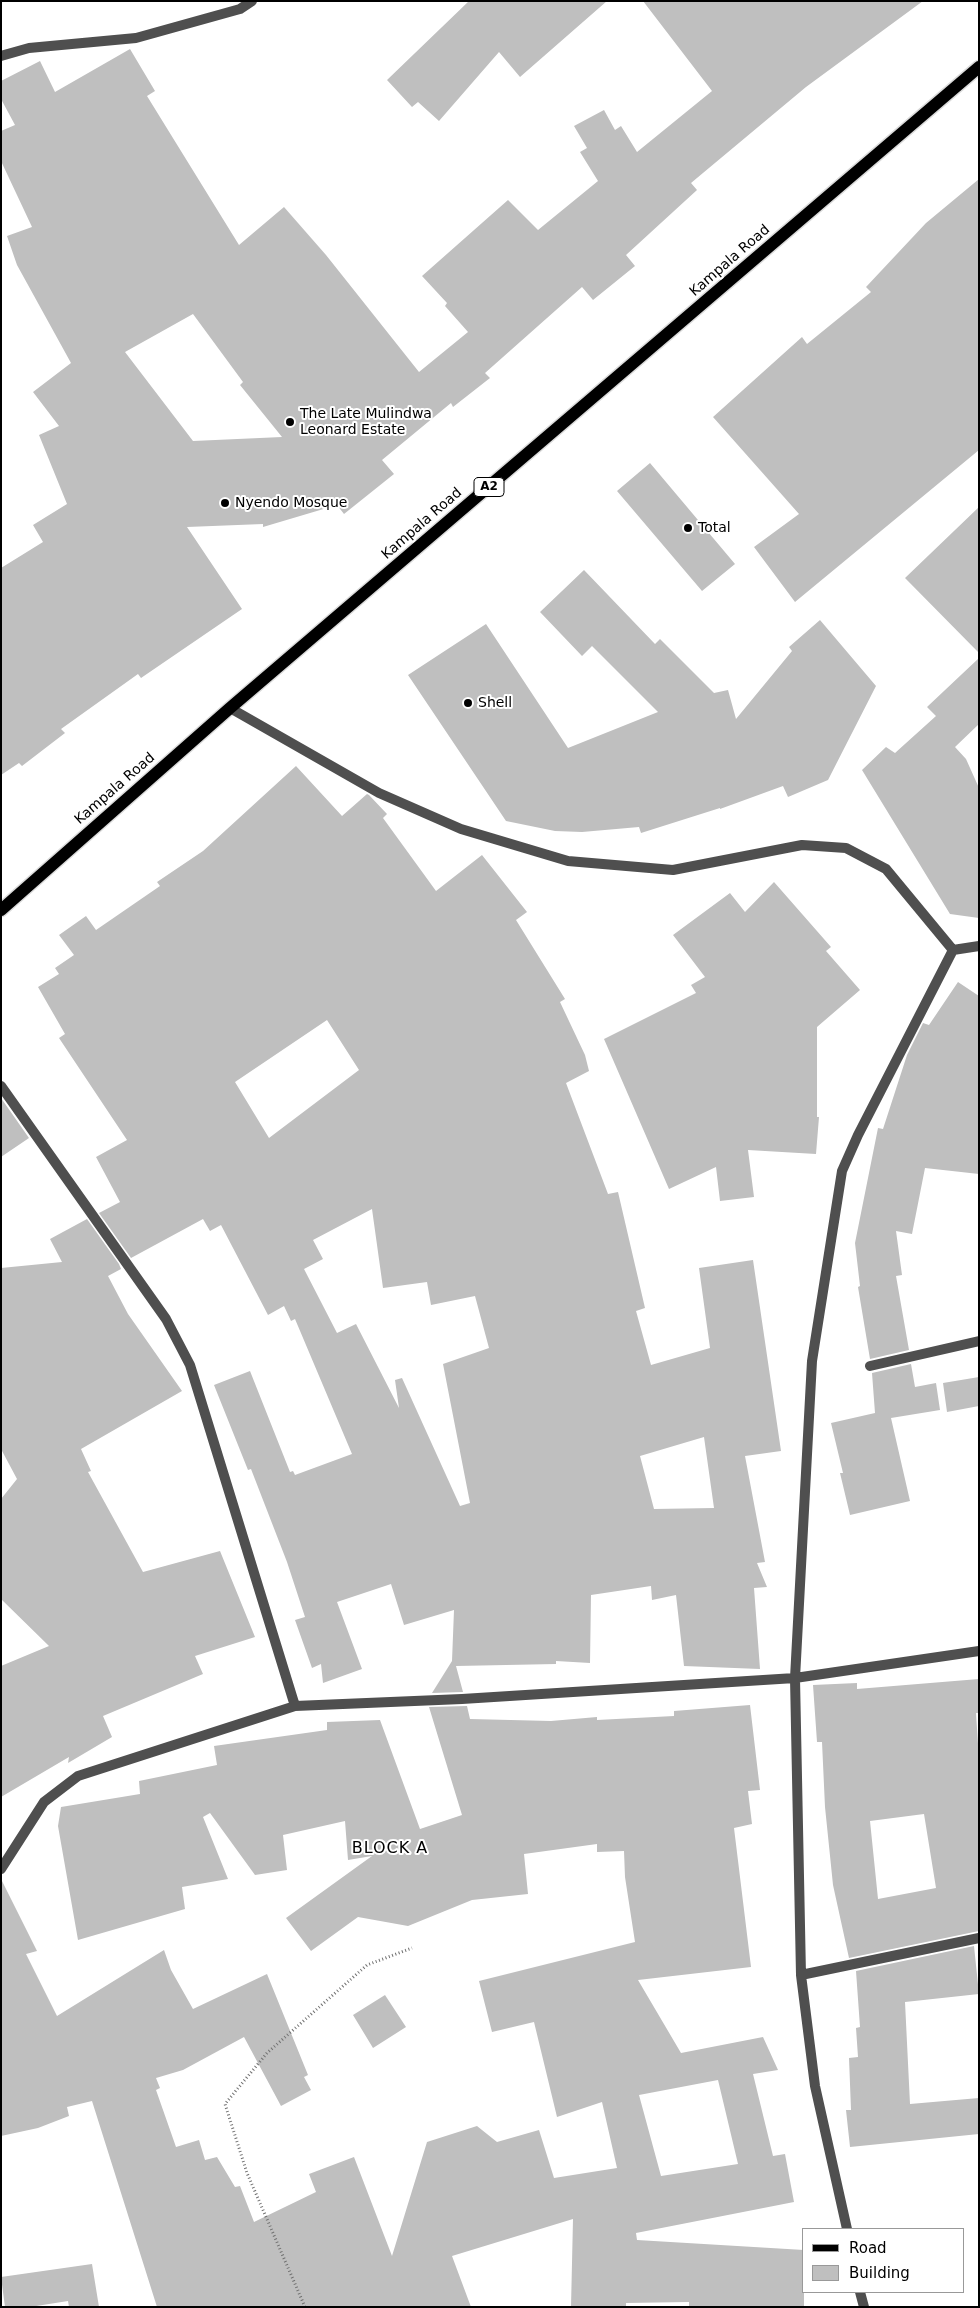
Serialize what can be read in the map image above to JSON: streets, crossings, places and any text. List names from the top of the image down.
{
  "streets": {
    "main road": ["Kampala Road", "A2"]
  },
  "districts": ["BLOCK A"],
  "places": [
    "The Late Mulindwa Leonard Estate",
    "Nyendo Mosque",
    "Total",
    "Shell"
  ],
  "legend": ["Road", "Building"]
}
